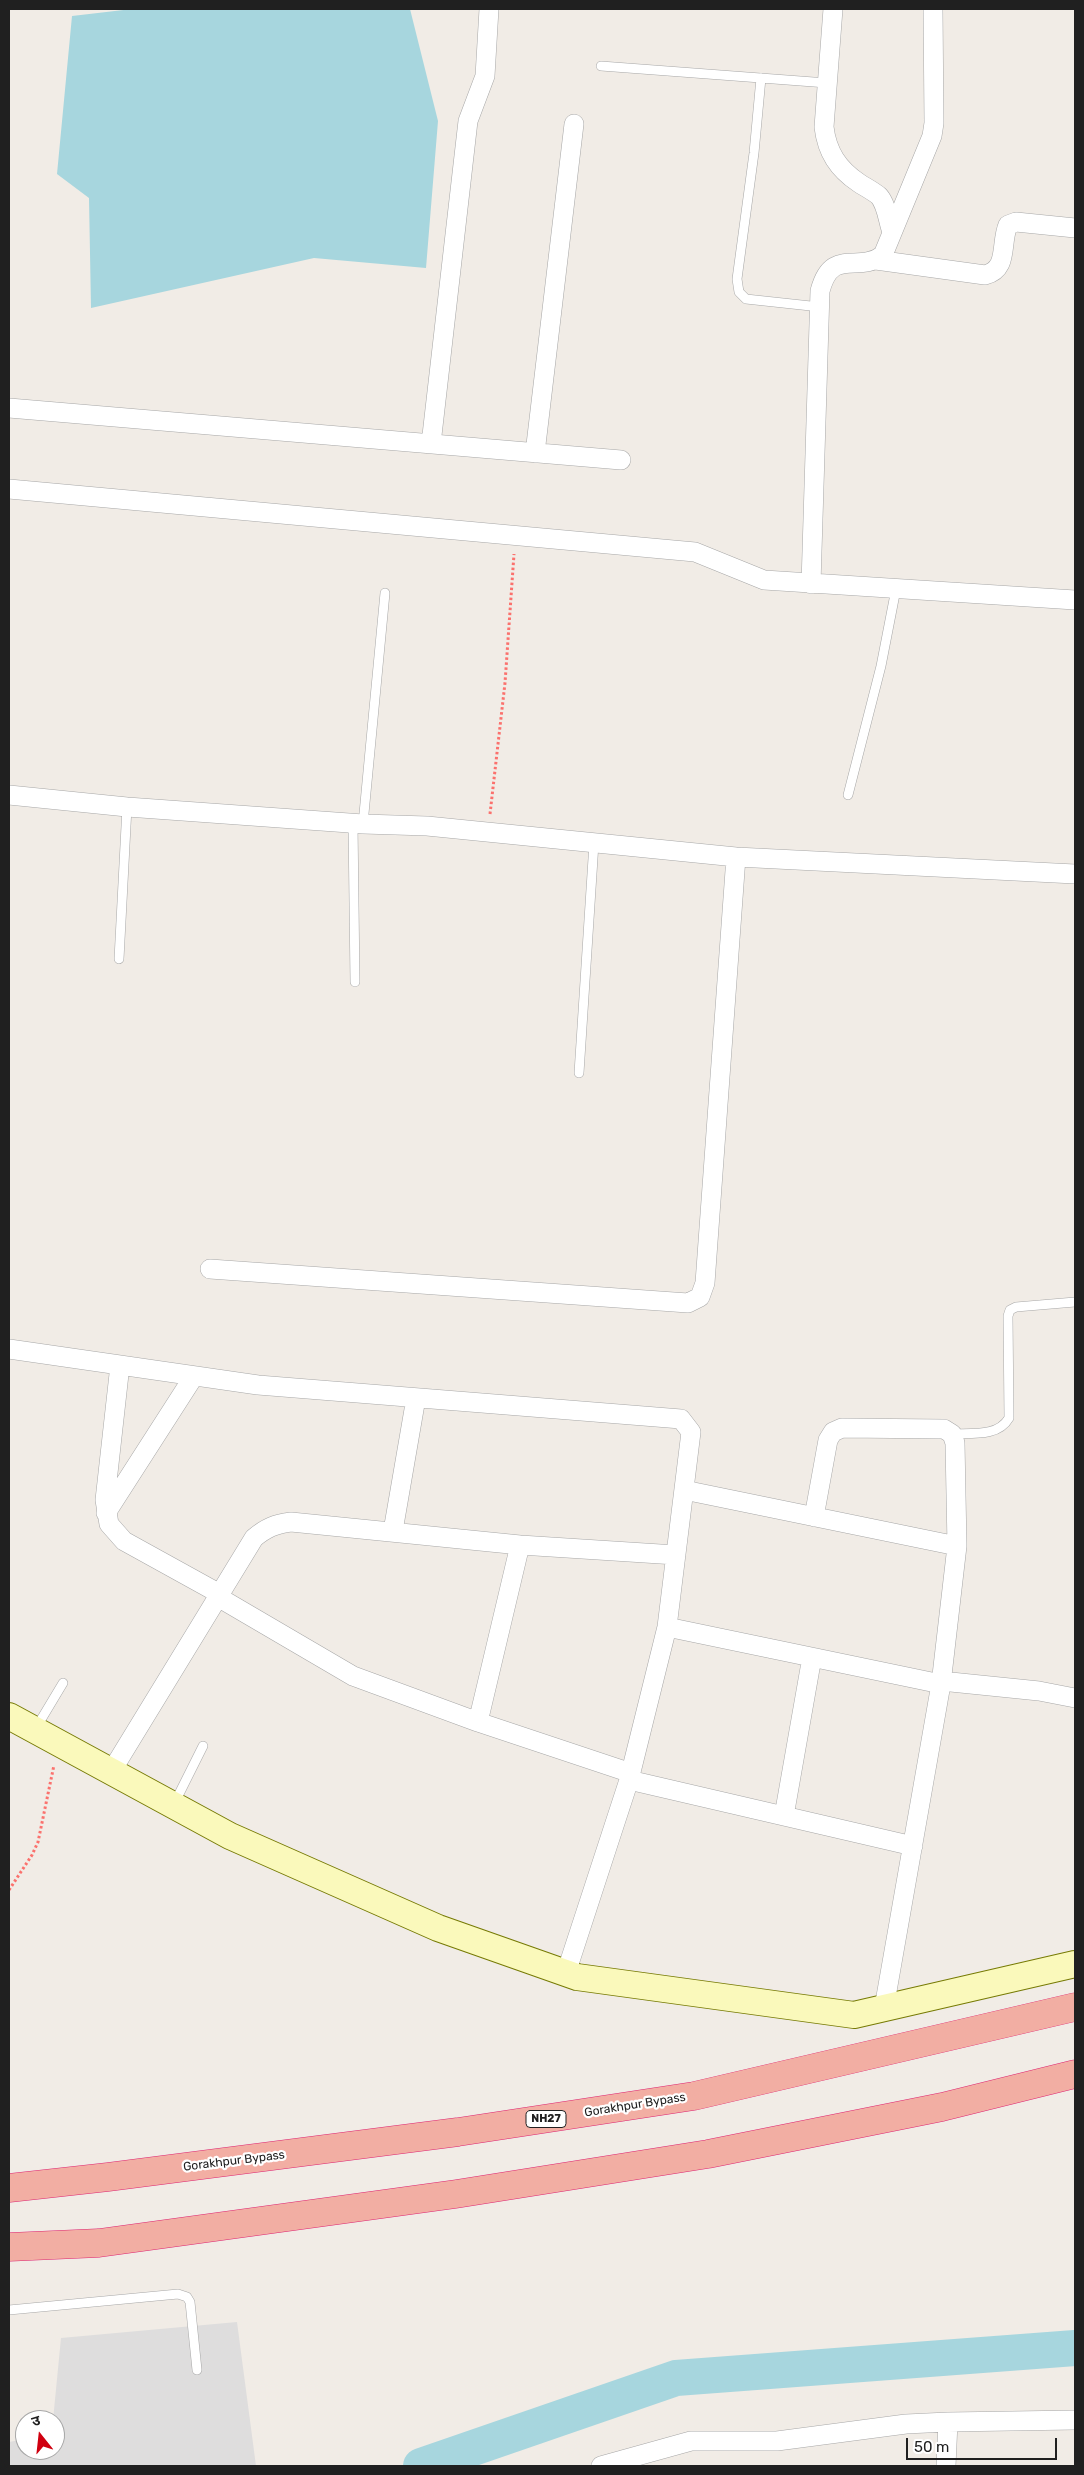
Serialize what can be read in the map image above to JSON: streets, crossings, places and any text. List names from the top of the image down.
{
  "streets": {
    "highway": ["Gorakhpur Bypass", "NH27"]
  },
  "scale_bar": "50 m",
  "north": "top"
}
